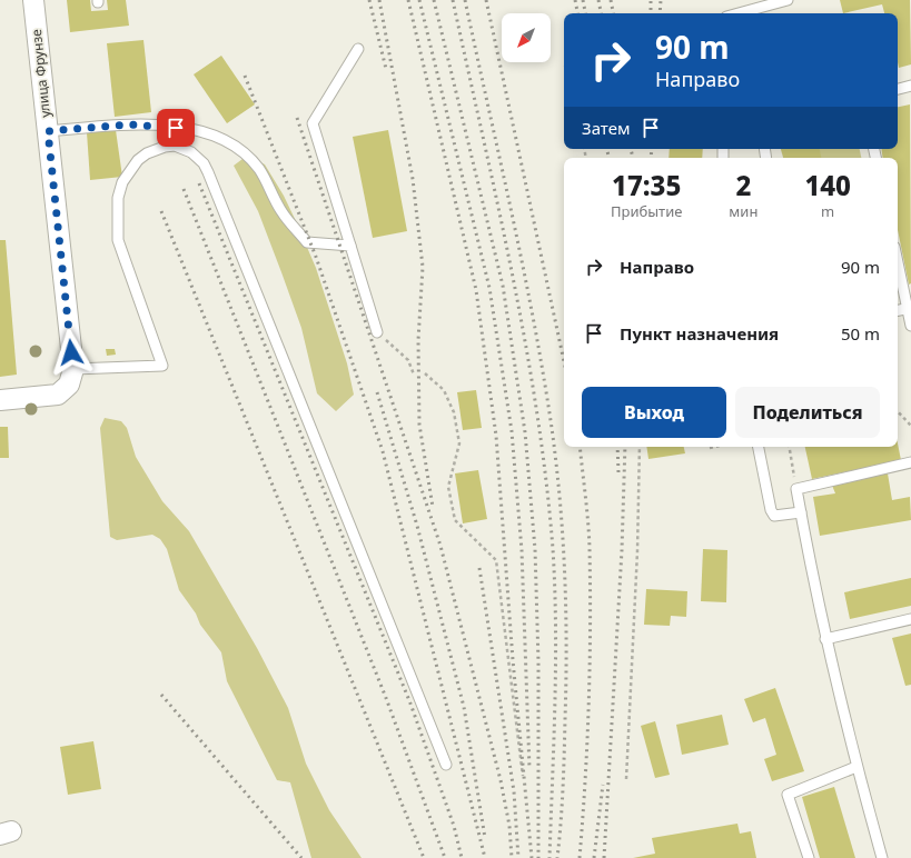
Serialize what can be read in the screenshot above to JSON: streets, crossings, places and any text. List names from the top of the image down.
{
  "streets": {
    "street": ["улица Фрунзе"]
  },
  "north": "bottom left",
  "page": {
    "turn": ["90 m", "Направо"],
    "then": "Затем",
    "eta": [
      "17:35",
      "Прибытие",
      "2",
      "мин",
      "140",
      "m"
    ],
    "list": [
      {
        "name": "Направо",
        "value": "90 m"
      },
      {
        "name": "Пункт назначения",
        "value": "50 m"
      }
    ],
    "buttons": ["Выход", "Поделиться"]
  }
}
